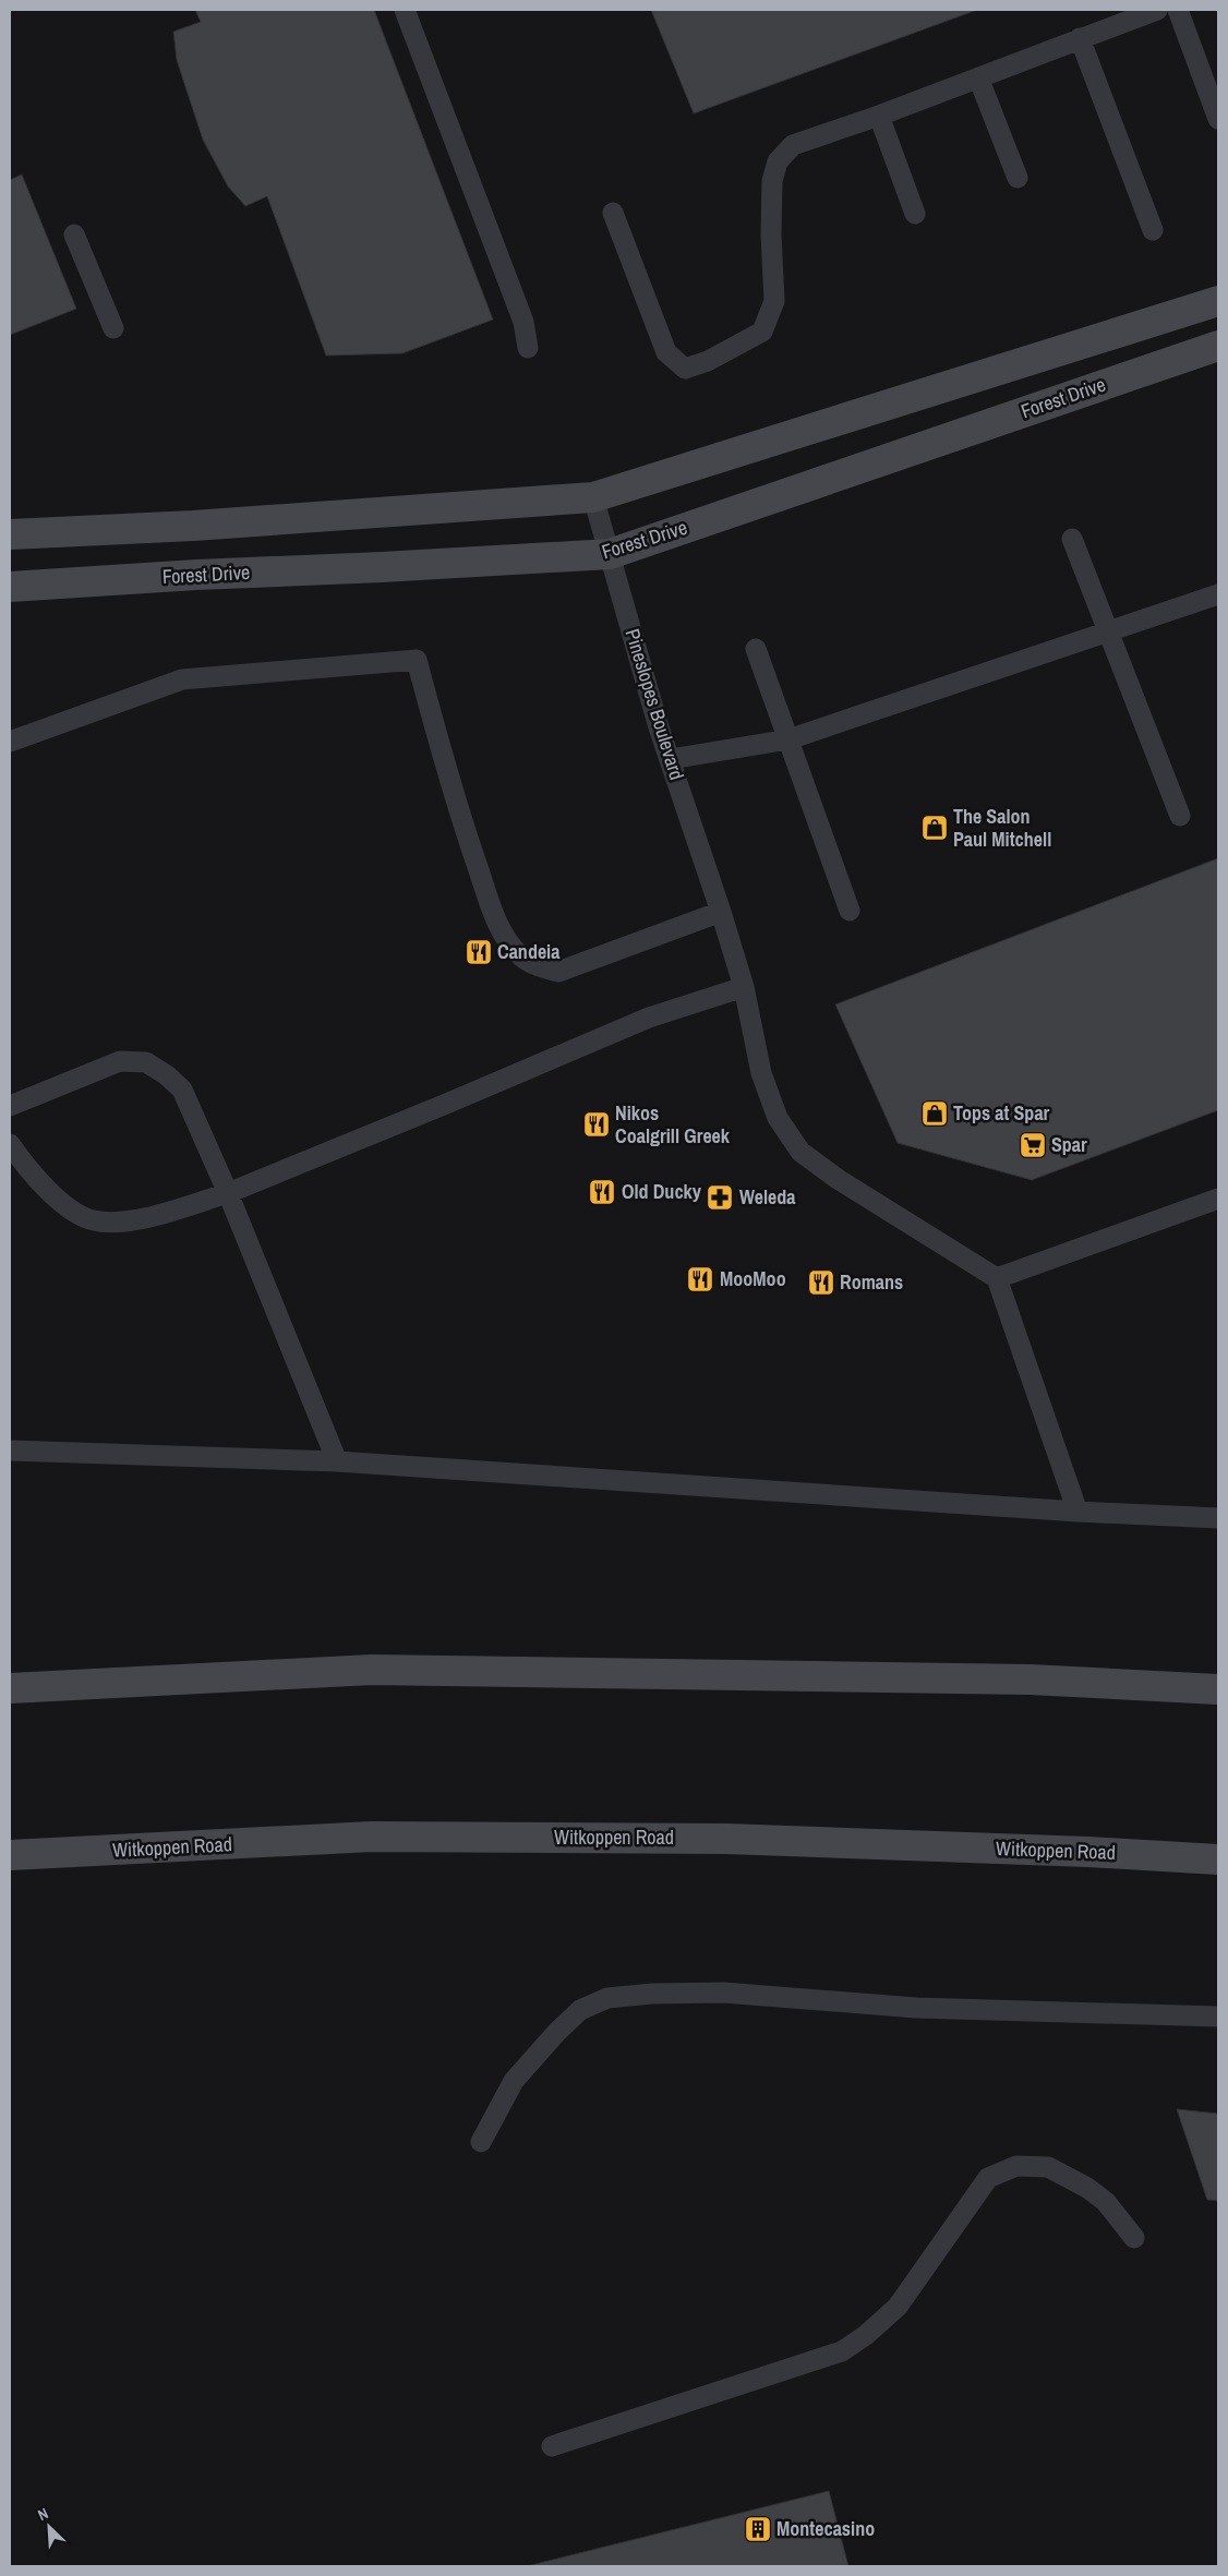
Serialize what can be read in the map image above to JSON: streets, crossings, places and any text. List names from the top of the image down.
{
  "streets": {
    "street": ["Forest Drive", "Witkoppen Road"],
    "lane": ["Pineslopes Boulevard"]
  },
  "crossings": [
    ["Forest Drive", "Pineslopes Boulevard"]
  ],
  "places": {
    "shop": ["The Salon Paul Mitchell", "Tops at Spar"],
    "restaurant": [
      "Candeia",
      "Nikos Coalgrill Greek",
      "Old Ducky",
      "MooMoo",
      "Romans"
    ],
    "supermarket": ["Spar"],
    "pharmacy": ["Weleda"],
    "building": ["Montecasino"]
  },
  "north": "top left"
}
